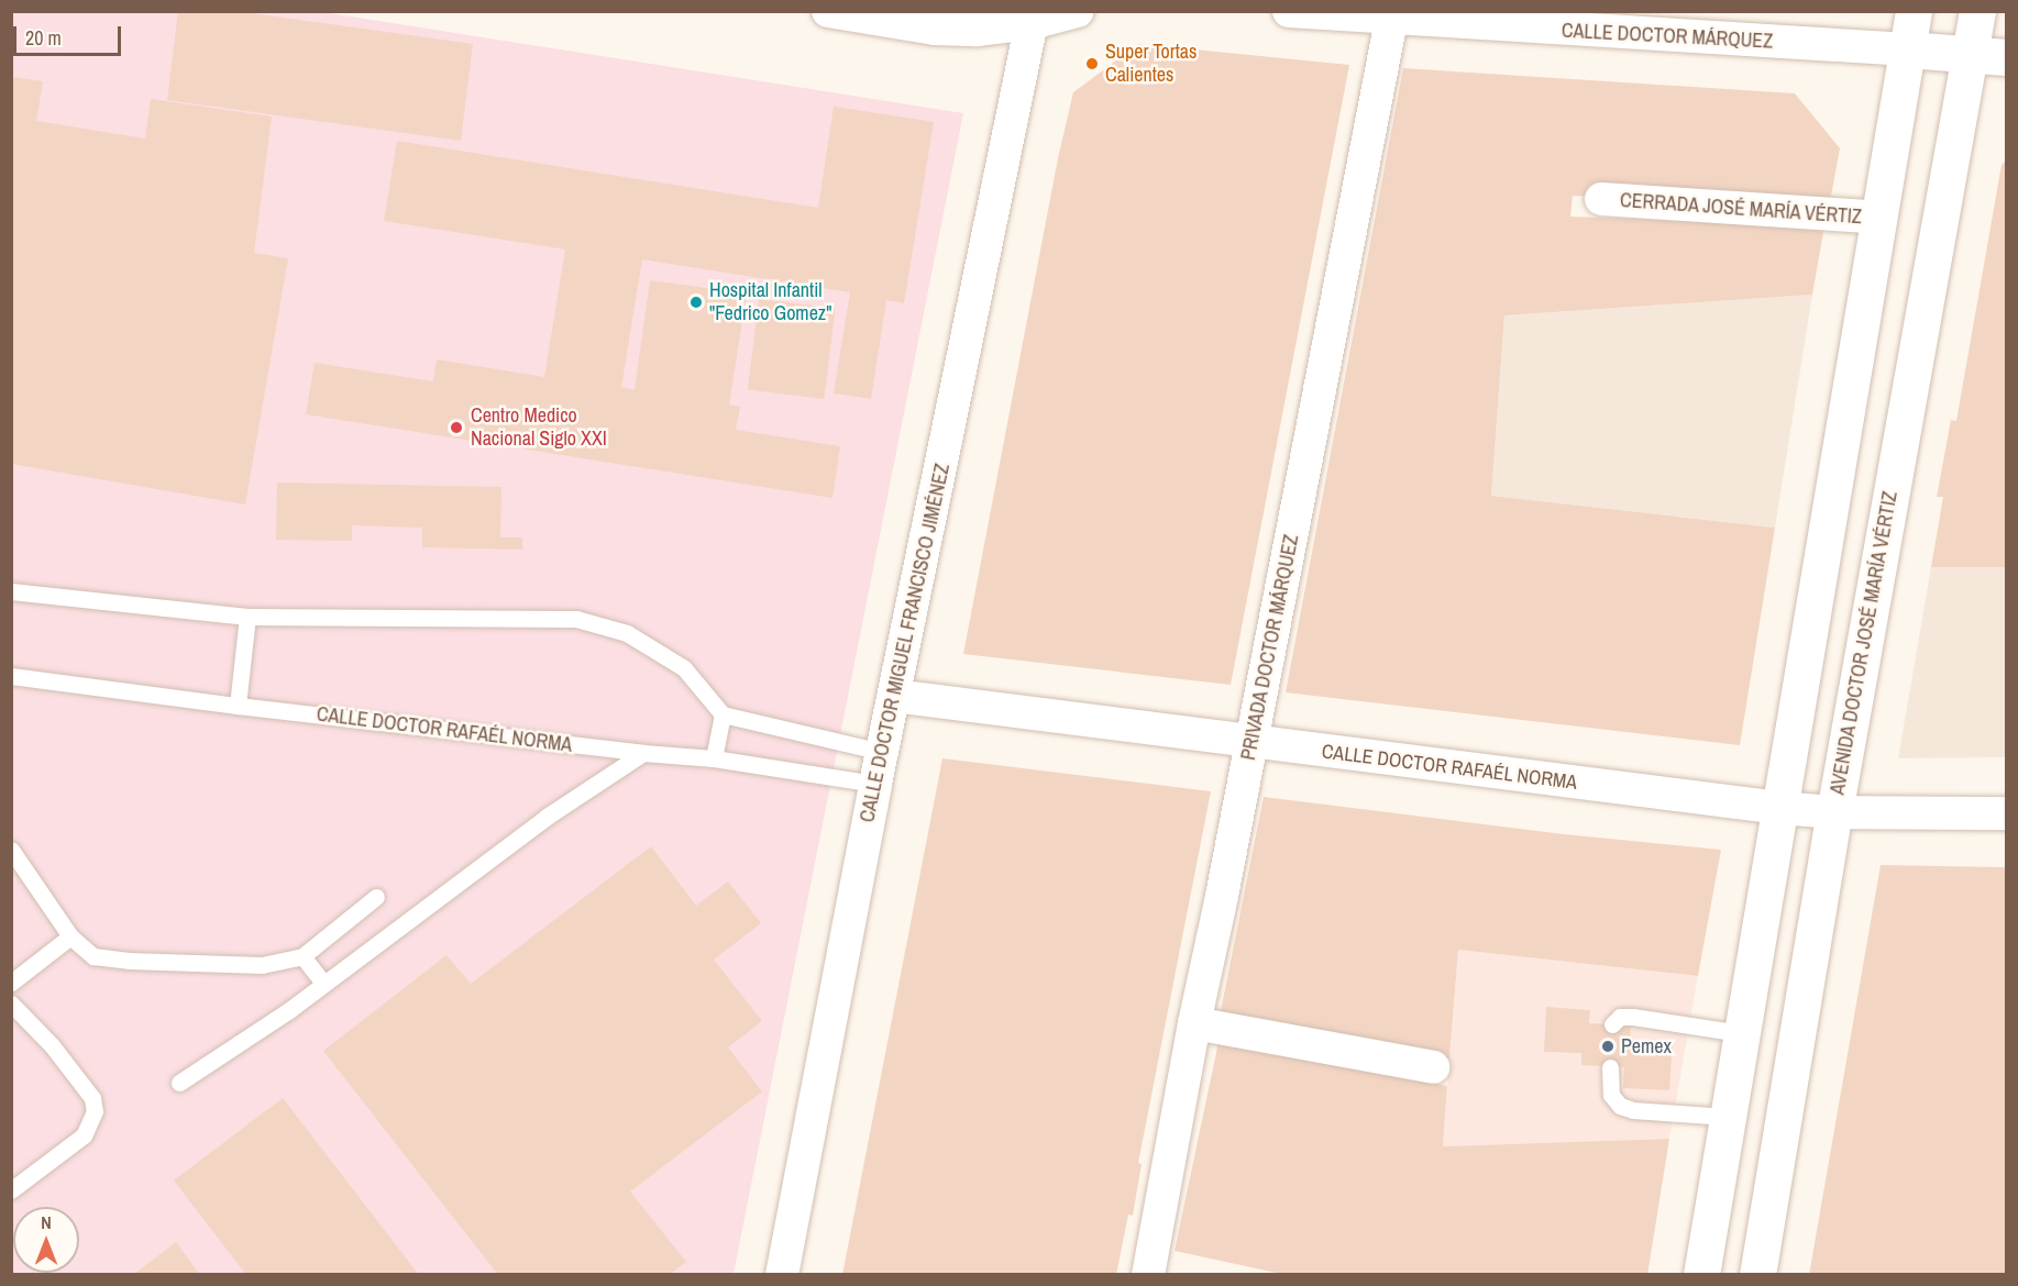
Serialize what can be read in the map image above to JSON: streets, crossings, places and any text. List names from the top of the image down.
{
  "streets": {
    "main road": ["CALLE DOCTOR MÁRQUEZ", "AVENIDA DOCTOR JOSÉ MARÍA VÉRTIZ"],
    "street": [
      "CERRADA JOSÉ MARÍA VÉRTIZ",
      "CALLE DOCTOR MIGUEL FRANCISCO JIMÉNEZ",
      "PRIVADA DOCTOR MÁRQUEZ",
      "CALLE DOCTOR RAFAÉL NORMA"
    ]
  },
  "crossings": [
    ["CALLE DOCTOR MÁRQUEZ", "AVENIDA DOCTOR JOSÉ MARÍA VÉRTIZ"],
    ["CALLE DOCTOR MÁRQUEZ", "PRIVADA DOCTOR MÁRQUEZ"],
    ["CALLE DOCTOR MIGUEL FRANCISCO JIMÉNEZ", "CALLE DOCTOR RAFAÉL NORMA"],
    ["AVENIDA DOCTOR JOSÉ MARÍA VÉRTIZ", "CALLE DOCTOR RAFAÉL NORMA"],
    ["PRIVADA DOCTOR MÁRQUEZ", "CALLE DOCTOR RAFAÉL NORMA"]
  ],
  "places": [
    "Super Tortas Calientes",
    "Hospital Infantil \"Fedrico Gomez\"",
    "Centro Medico Nacional Siglo XXI",
    "Pemex"
  ],
  "scale_bar": "20 m",
  "north": "top"
}
